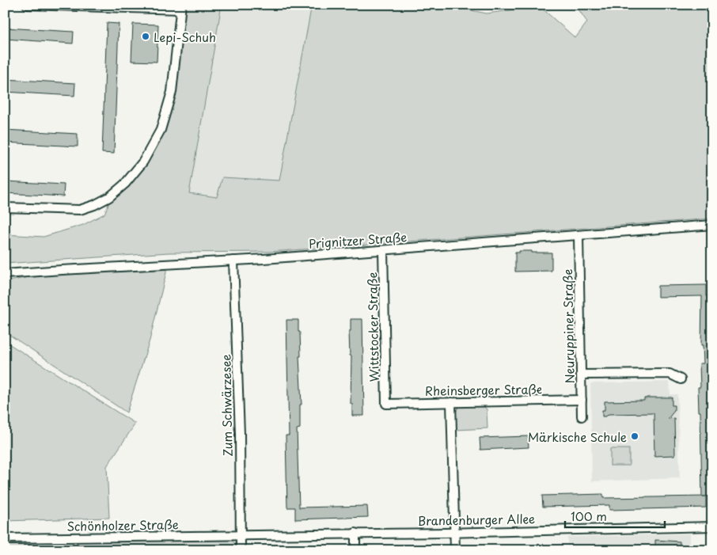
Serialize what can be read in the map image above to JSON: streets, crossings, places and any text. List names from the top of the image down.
{
  "streets": {
    "street": [
      "Prignitzer Straße",
      "Neuruppiner Straße",
      "Wittstocker Straße",
      "Rheinsberger Straße",
      "Zum Schwärzesee",
      "Brandenburger Allee",
      "Schönholzer Straße"
    ]
  },
  "crossings": [
    ["Prignitzer Straße", "Neuruppiner Straße"],
    ["Prignitzer Straße", "Wittstocker Straße"],
    ["Prignitzer Straße", "Zum Schwärzesee"],
    ["Neuruppiner Straße", "Rheinsberger Straße"],
    ["Wittstocker Straße", "Rheinsberger Straße"],
    ["Zum Schwärzesee", "Brandenburger Allee"],
    ["Zum Schwärzesee", "Schönholzer Straße"],
    ["Brandenburger Allee", "Schönholzer Straße"]
  ],
  "places": ["Lepi-Schuh", "Märkische Schule"],
  "scale_bar": "100 m"
}
